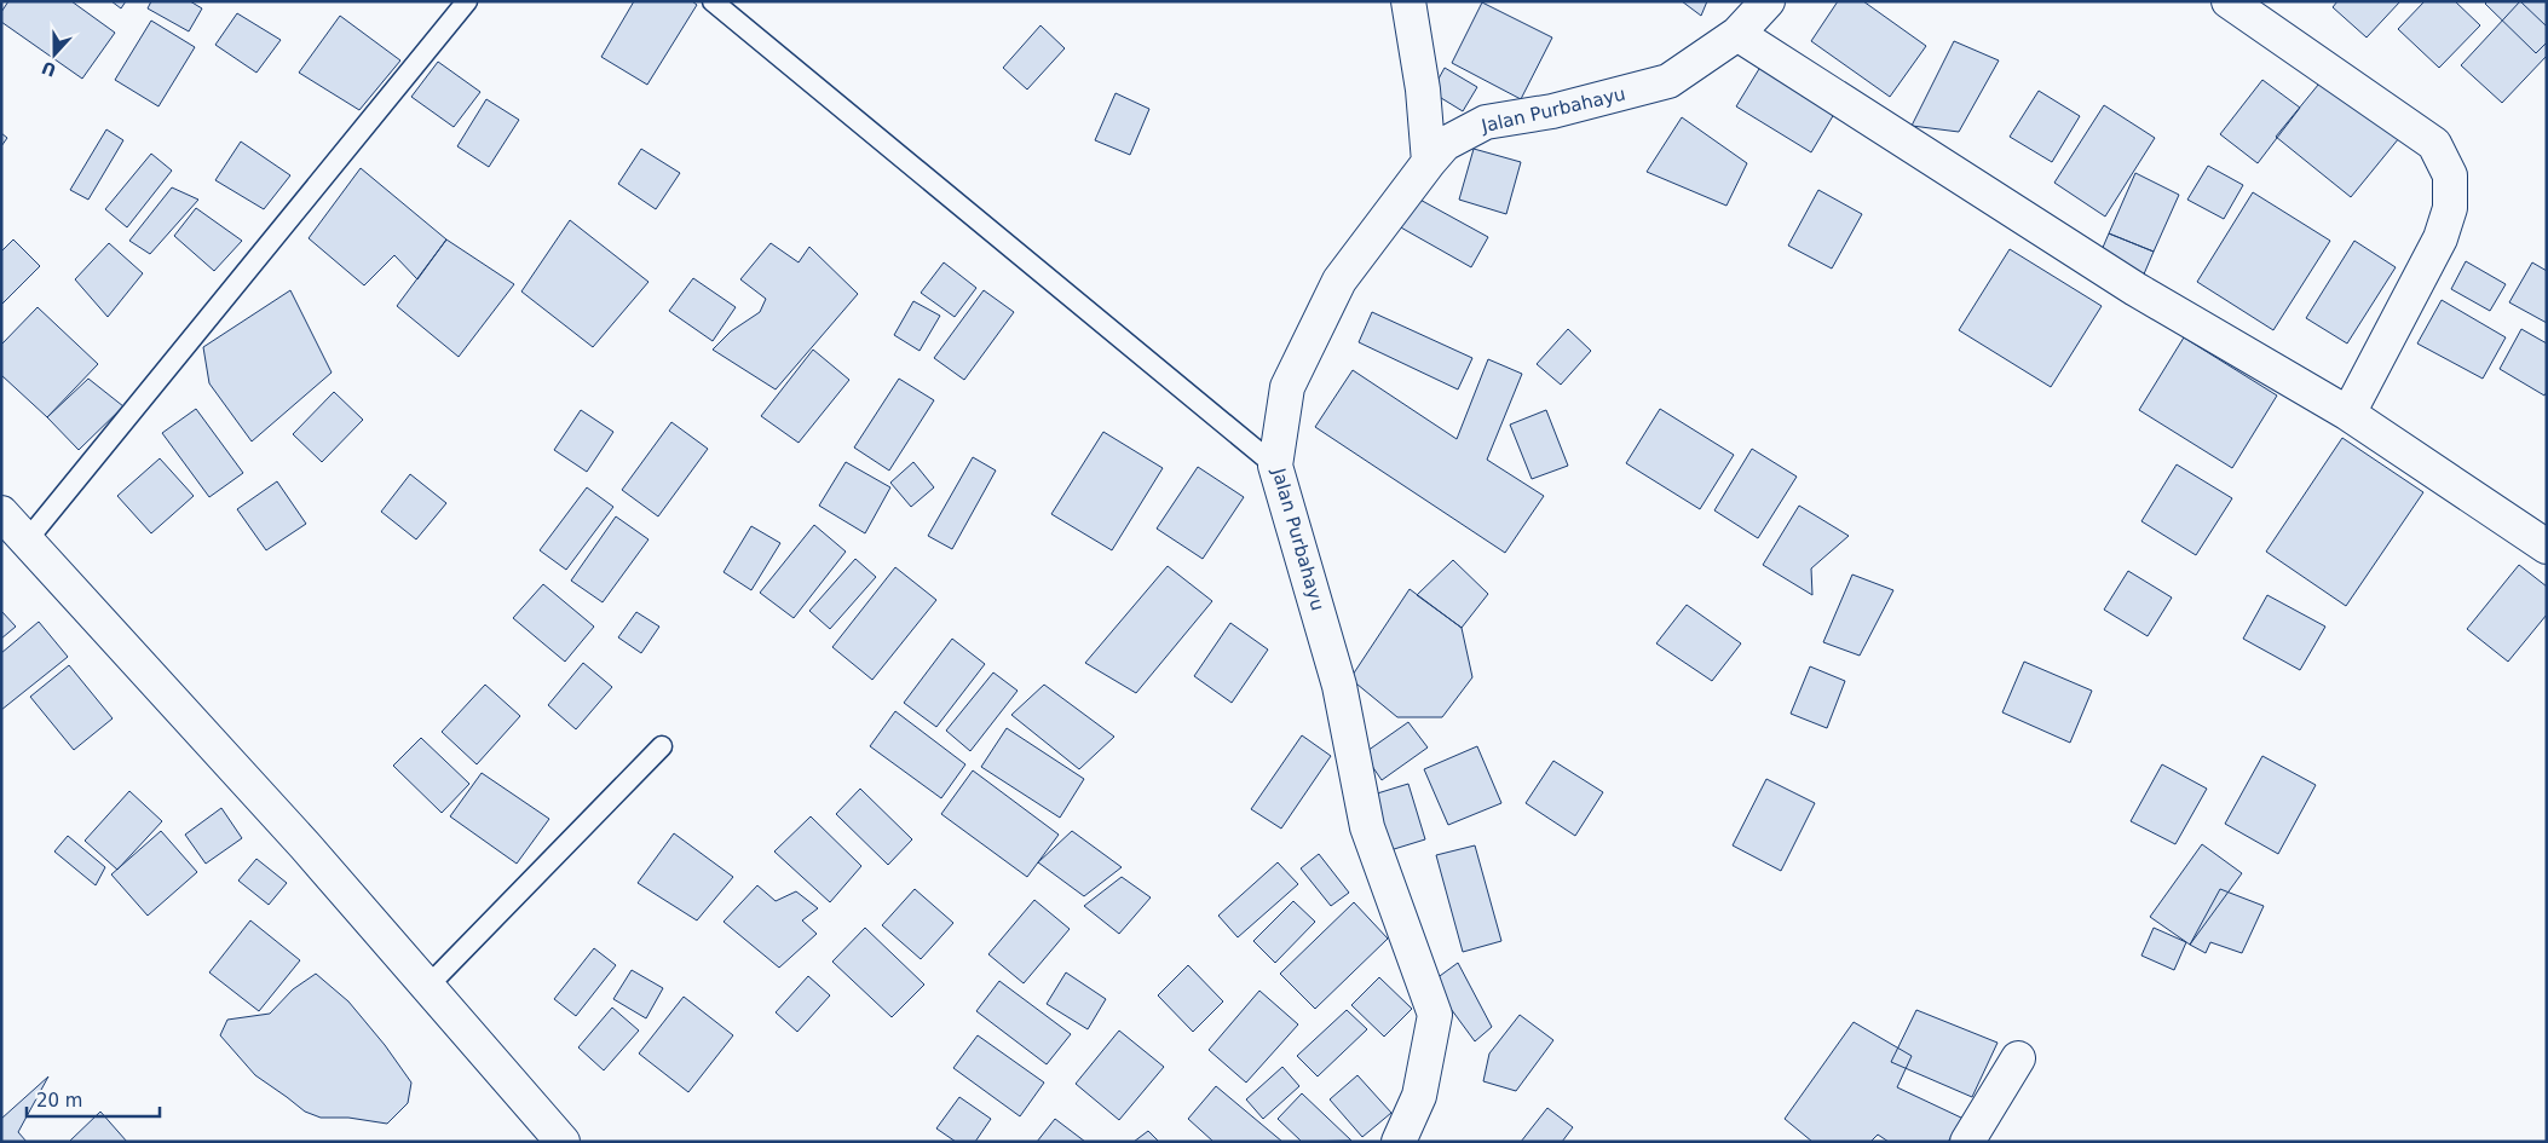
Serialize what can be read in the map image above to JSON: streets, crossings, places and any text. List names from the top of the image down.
{
  "streets": {
    "street": ["Jalan Purbahayu"]
  },
  "scale_bar": "20 m",
  "north": "bottom"
}
